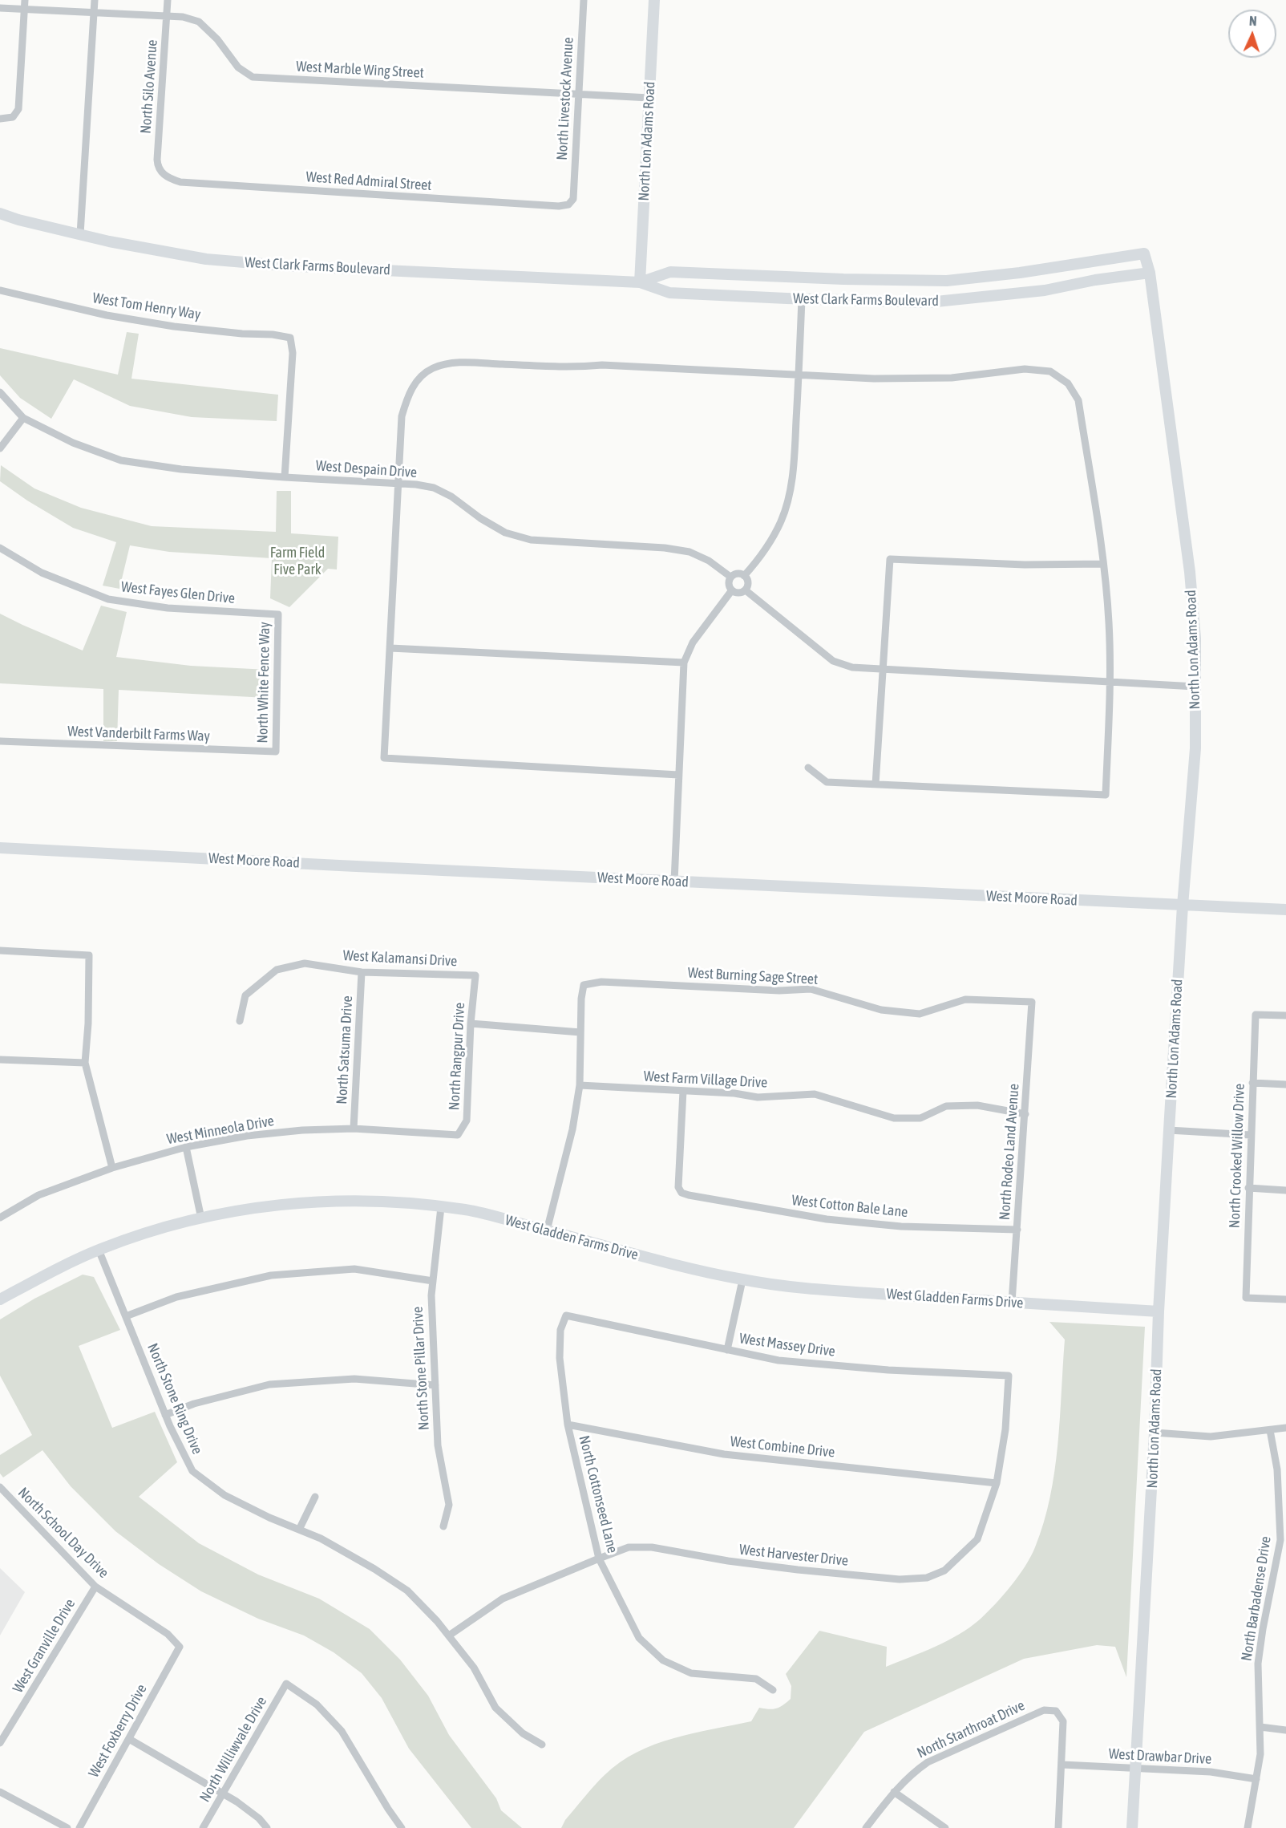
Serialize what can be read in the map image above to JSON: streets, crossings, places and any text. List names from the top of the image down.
{
  "streets": {
    "street": [
      "West Marble Wing Street",
      "North Silo Avenue",
      "North Livestock Avenue",
      "North Lon Adams Road",
      "West Red Admiral Street",
      "West Clark Farms Boulevard",
      "West Tom Henry Way",
      "West Despain Drive",
      "West Fayes Glen Drive",
      "North White Fence Way",
      "West Vanderbilt Farms Way",
      "West Moore Road",
      "West Kalamansi Drive",
      "West Burning Sage Street",
      "North Satsuma Drive",
      "North Rangpur Drive",
      "West Farm Village Drive",
      "West Minneola Drive",
      "North Rodeo Land Avenue",
      "North Crooked Willow Drive",
      "West Cotton Bale Lane",
      "West Gladden Farms Drive",
      "West Massey Drive",
      "North Stone Pillar Drive",
      "North Stone Ring Drive",
      "West Combine Drive",
      "North Cottonseed Lane",
      "North School Day Drive",
      "West Harvester Drive",
      "North Barbadense Drive",
      "West Granville Drive",
      "North Starthroat Drive",
      "West Foxberry Drive",
      "North Williwvale Drive",
      "West Drawbar Drive"
    ]
  },
  "crossings": [
    ["West Marble Wing Street", "North Silo Avenue"],
    ["West Marble Wing Street", "North Livestock Avenue"],
    ["West Marble Wing Street", "North Lon Adams Road"],
    ["North Silo Avenue", "West Red Admiral Street"],
    ["North Livestock Avenue", "West Red Admiral Street"],
    ["North Lon Adams Road", "West Clark Farms Boulevard"],
    ["North Lon Adams Road", "West Moore Road"],
    ["North Lon Adams Road", "West Gladden Farms Drive"],
    ["North Lon Adams Road", "West Drawbar Drive"],
    ["West Tom Henry Way", "West Despain Drive"],
    ["West Fayes Glen Drive", "North White Fence Way"],
    ["North White Fence Way", "West Vanderbilt Farms Way"],
    ["West Kalamansi Drive", "North Satsuma Drive"],
    ["West Kalamansi Drive", "North Rangpur Drive"],
    ["West Burning Sage Street", "North Rodeo Land Avenue"],
    ["North Satsuma Drive", "West Minneola Drive"],
    ["North Rangpur Drive", "West Minneola Drive"],
    ["West Farm Village Drive", "North Rodeo Land Avenue"],
    ["West Farm Village Drive", "West Cotton Bale Lane"],
    ["North Rodeo Land Avenue", "West Cotton Bale Lane"],
    ["North Rodeo Land Avenue", "West Gladden Farms Drive"],
    ["West Gladden Farms Drive", "North Stone Pillar Drive"],
    ["West Gladden Farms Drive", "North Stone Ring Drive"],
    ["West Massey Drive", "North Cottonseed Lane"],
    ["West Massey Drive", "West Harvester Drive"],
    ["North Stone Ring Drive", "West Harvester Drive"],
    ["West Combine Drive", "North Cottonseed Lane"],
    ["West Combine Drive", "West Harvester Drive"],
    ["North Cottonseed Lane", "West Harvester Drive"],
    ["North School Day Drive", "West Granville Drive"],
    ["North School Day Drive", "West Foxberry Drive"],
    ["North Barbadense Drive", "West Drawbar Drive"],
    ["North Starthroat Drive", "West Drawbar Drive"]
  ],
  "parks": ["Farm Field Five Park"],
  "north": "top"
}
